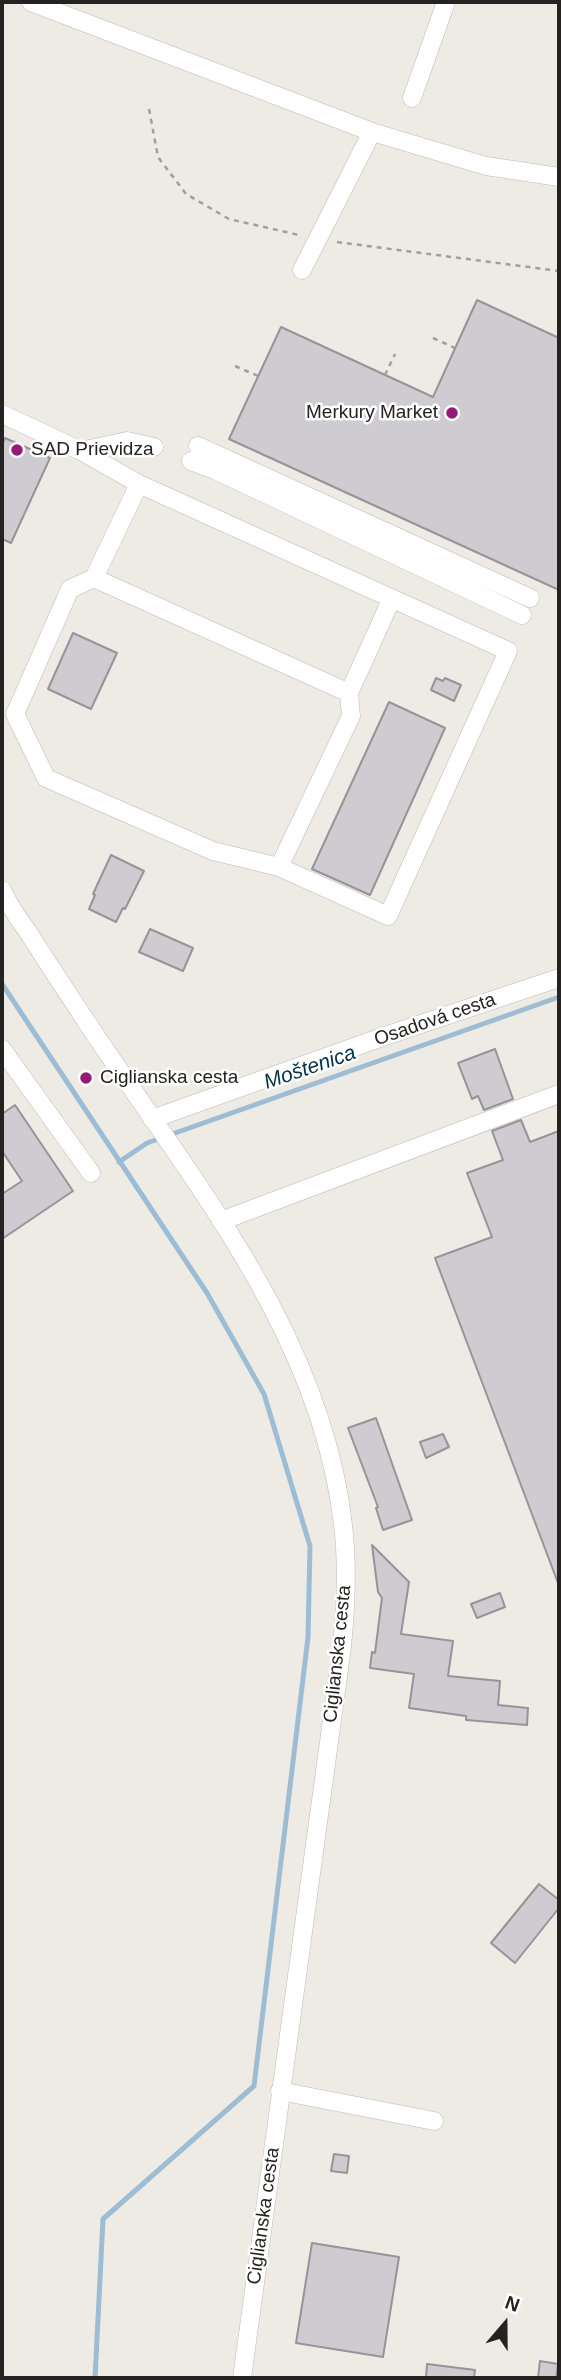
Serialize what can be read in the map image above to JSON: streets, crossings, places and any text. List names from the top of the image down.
{
  "streets": {
    "street": ["Osadová cesta", "Ciglianska cesta"]
  },
  "crossings": [
    ["Osadová cesta", "Ciglianska cesta"]
  ],
  "water": ["Moštenica"],
  "places": ["Merkury Market", "SAD Prievidza", "Ciglianska cesta"],
  "north": "top"
}
